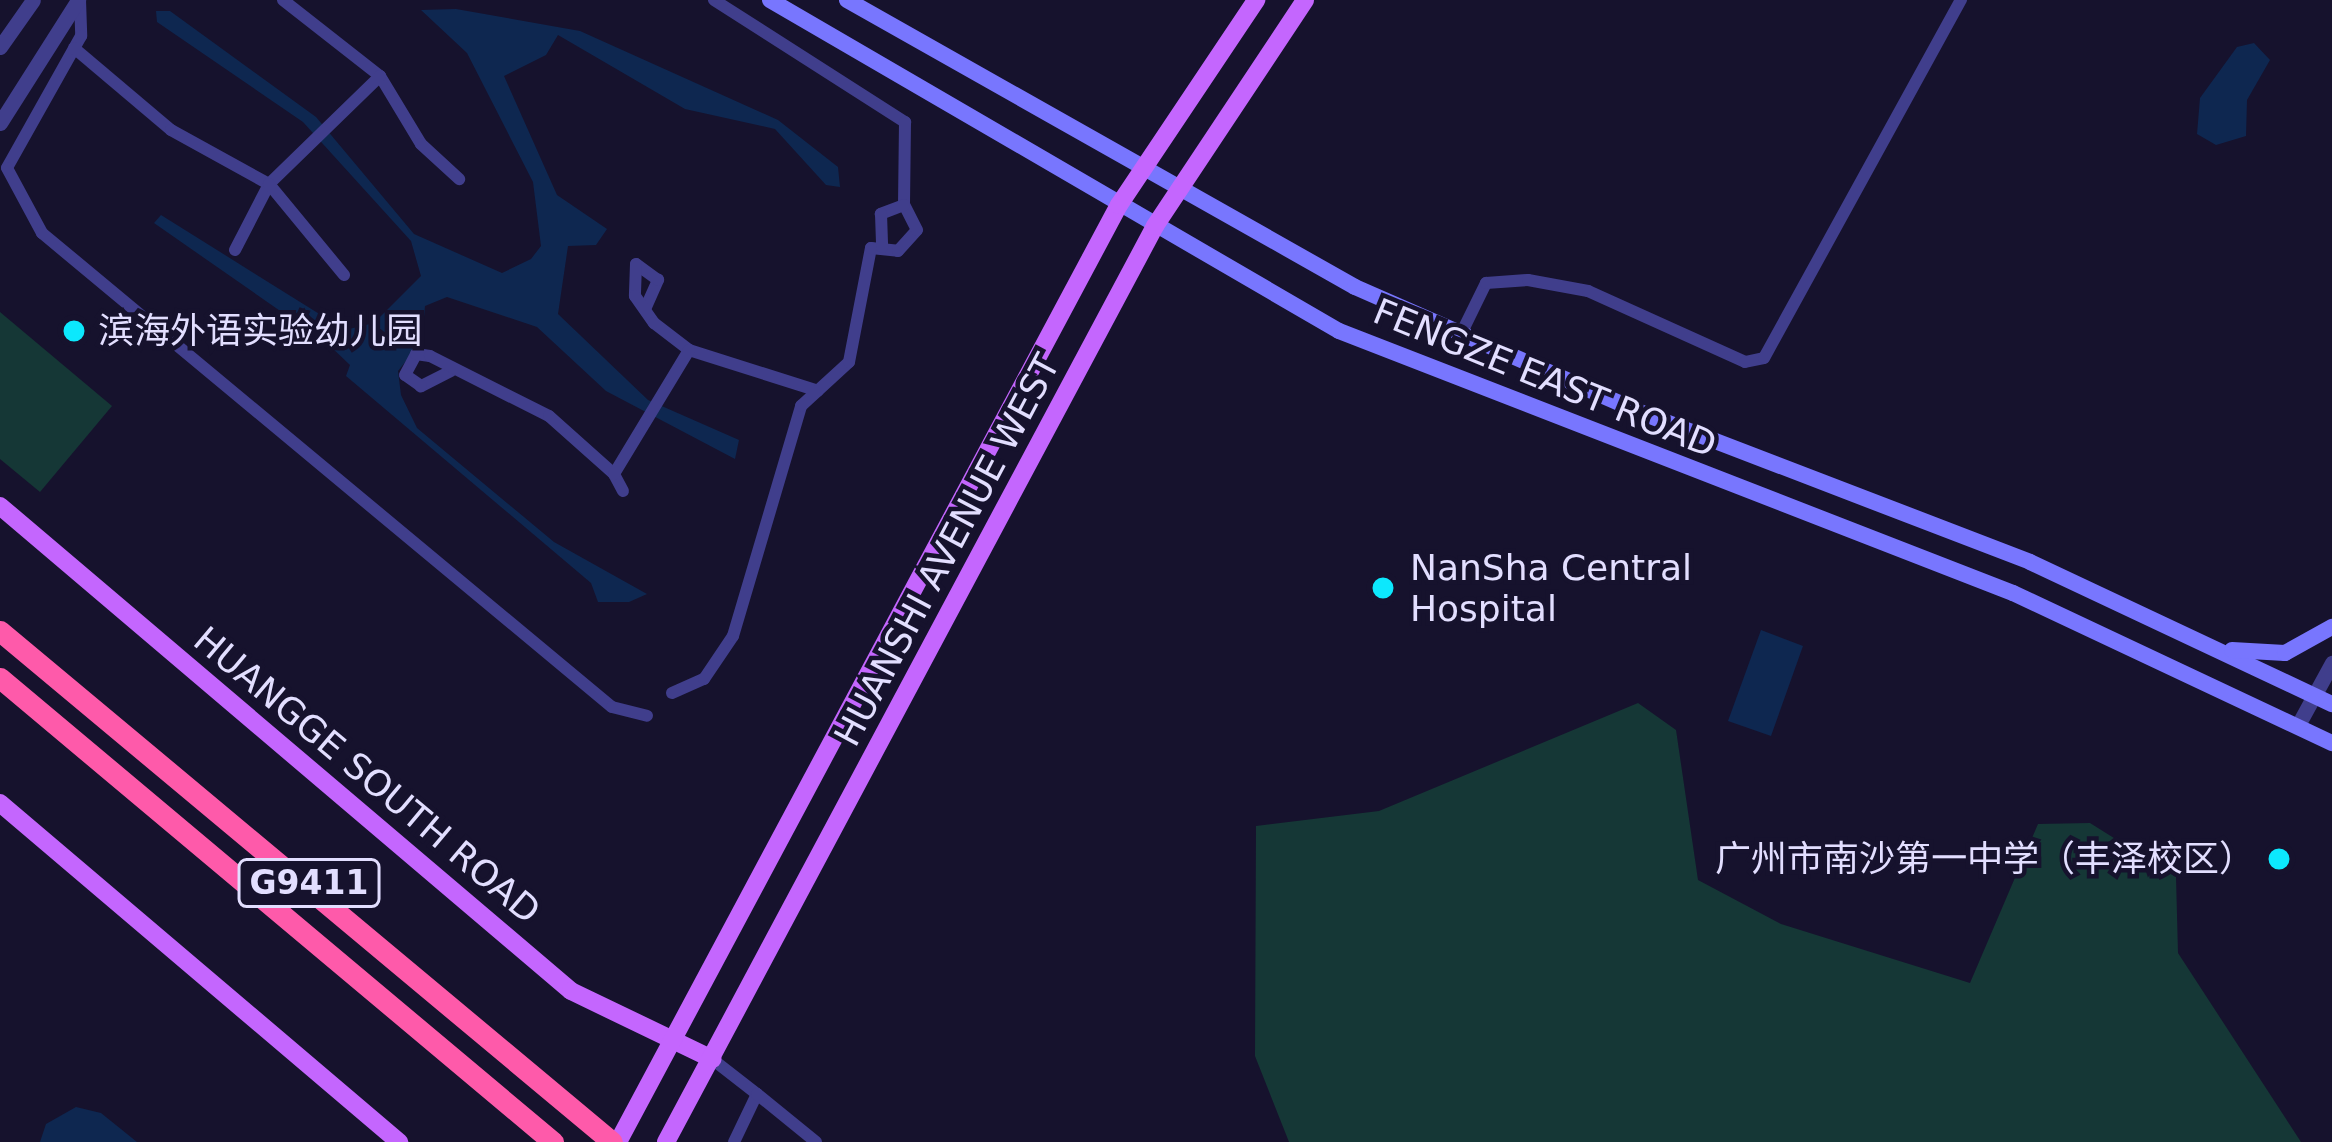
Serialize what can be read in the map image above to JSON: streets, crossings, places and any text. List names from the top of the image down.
{
  "streets": {
    "highway": ["G9411"],
    "main road": ["FENGZE EAST ROAD", "HUANSHI AVENUE WEST", "HUANGGE SOUTH ROAD"]
  },
  "crossings": [
    ["FENGZE EAST ROAD", "HUANSHI AVENUE WEST"],
    ["HUANSHI AVENUE WEST", "HUANGGE SOUTH ROAD"],
    ["HUANSHI AVENUE WEST", "G9411"]
  ],
  "places": ["滨海外语实验幼儿园", "NanSha Central Hospital", "广州市南沙第一中学（丰泽校区）"]
}
